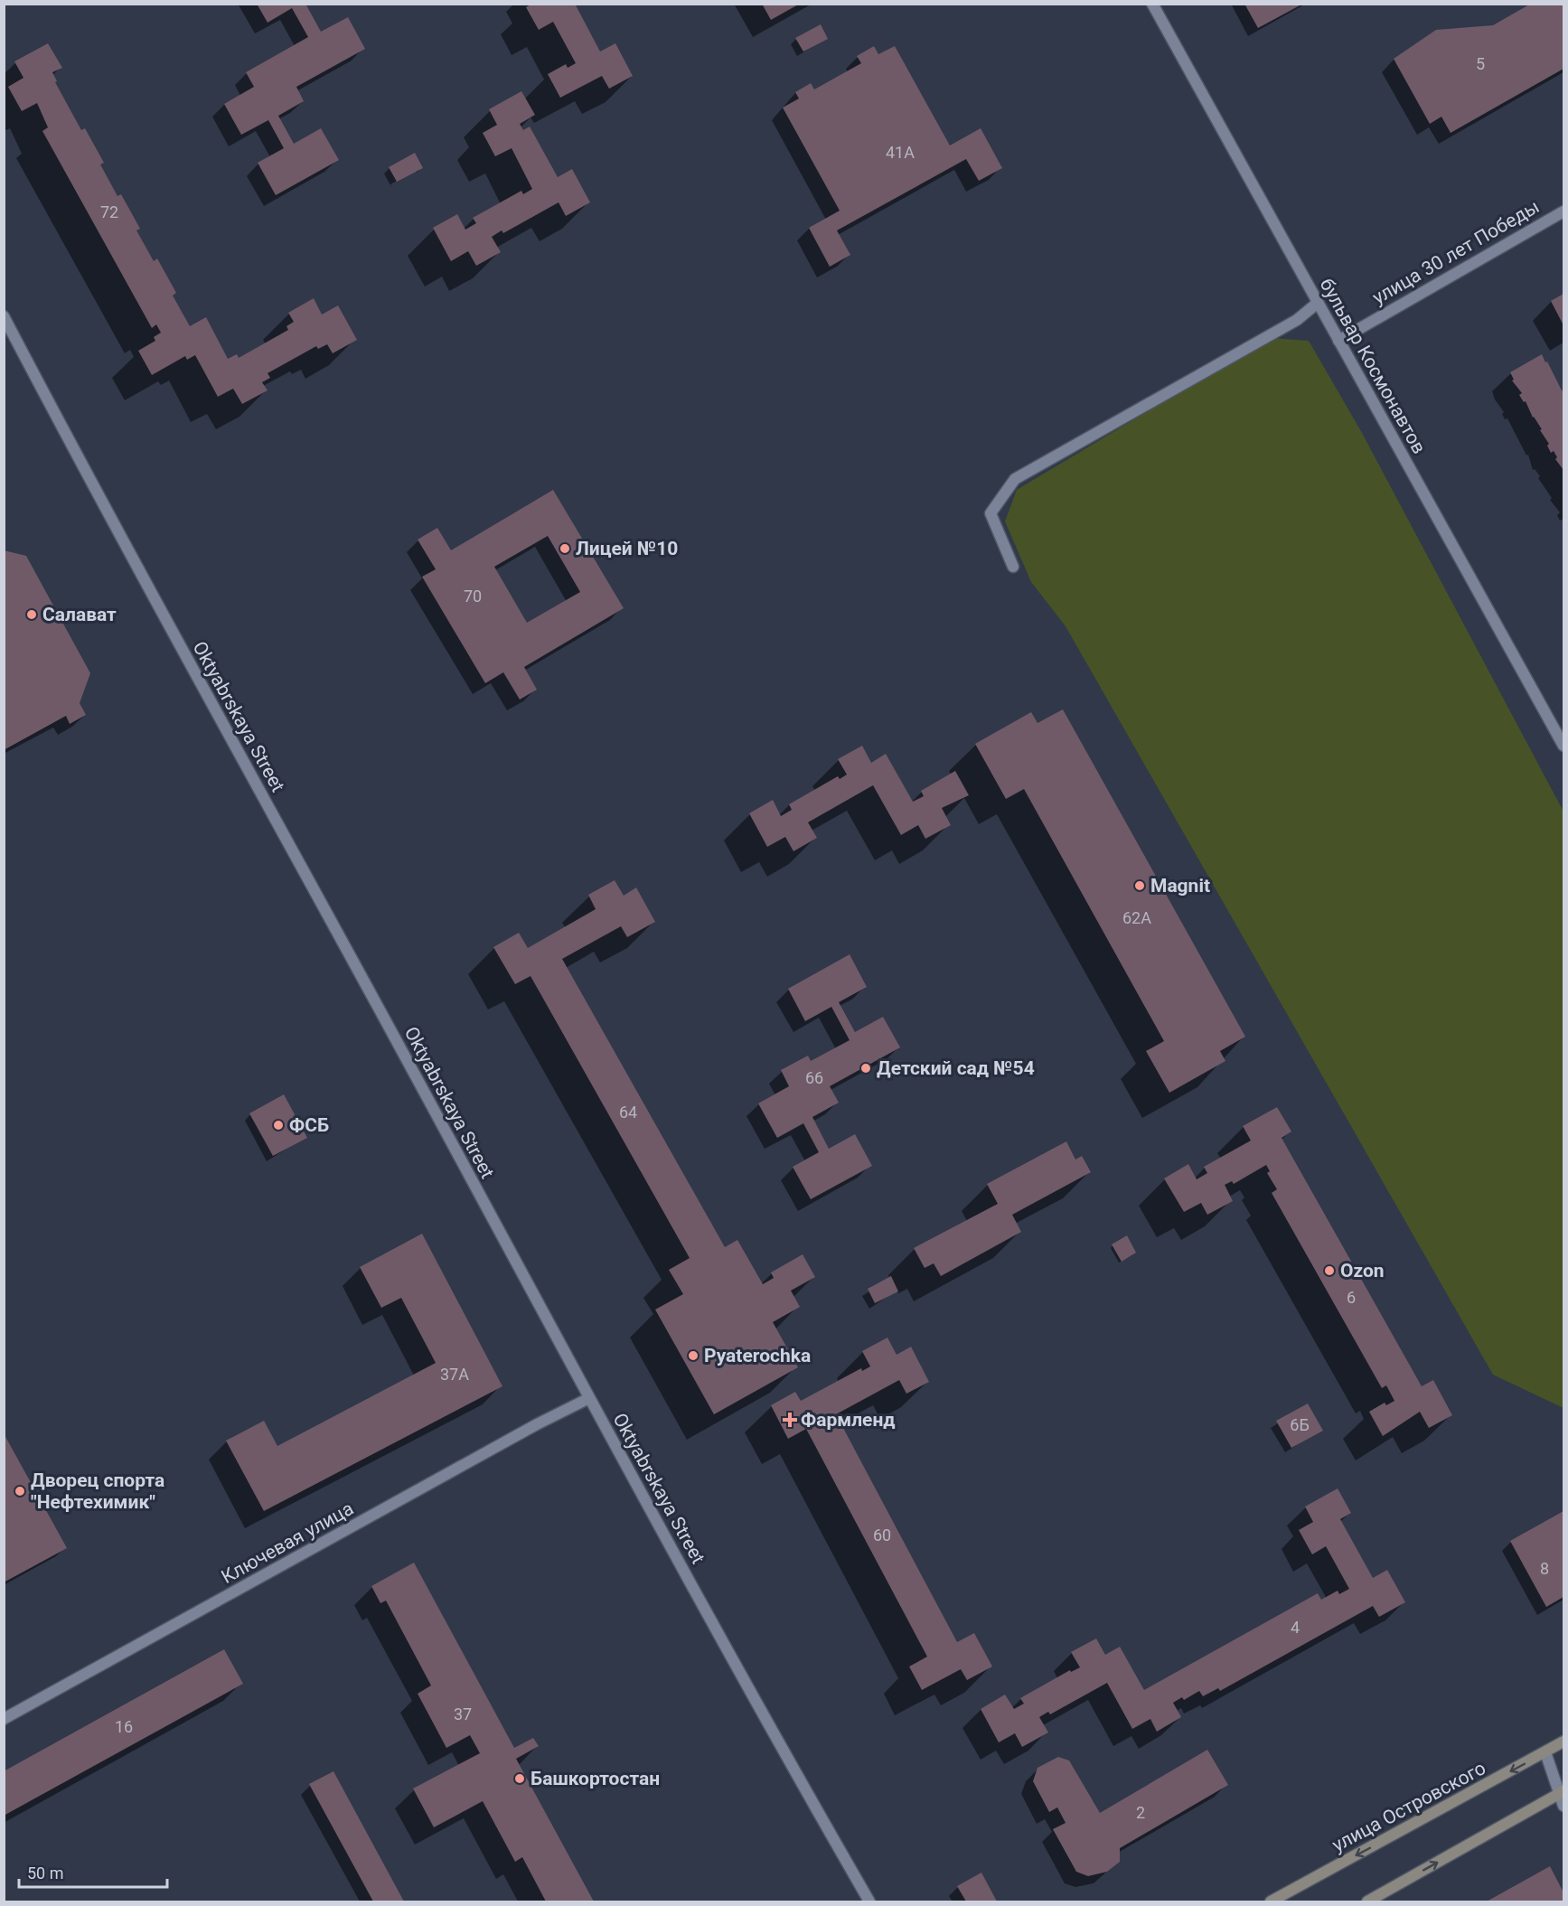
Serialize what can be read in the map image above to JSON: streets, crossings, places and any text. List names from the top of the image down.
{
  "streets": {
    "main road": ["улица Островского"],
    "street": [
      "улица 30 лет Победы",
      "бульвар Космонавтов",
      "Oktyabrskaya Street",
      "Ключевая улица"
    ]
  },
  "crossings": [
    ["улица 30 лет Победы", "бульвар Космонавтов"],
    ["Oktyabrskaya Street", "Ключевая улица"]
  ],
  "places": {
    "other": [
      "Лицей №10",
      "Салават",
      "Magnit",
      "Детский сад №54",
      "ФСБ",
      "Ozon",
      "Pyaterochka",
      "Дворец спорта \"Нефтехимик\"",
      "Башкортостан"
    ],
    "health": ["Фармленд"]
  },
  "house_numbers": [
    "5",
    "41А",
    "72",
    "70",
    "62А",
    "66",
    "64",
    "6",
    "37А",
    "6Б",
    "60",
    "8",
    "4",
    "37",
    "16",
    "2"
  ],
  "scale_bar": "50 m"
}
